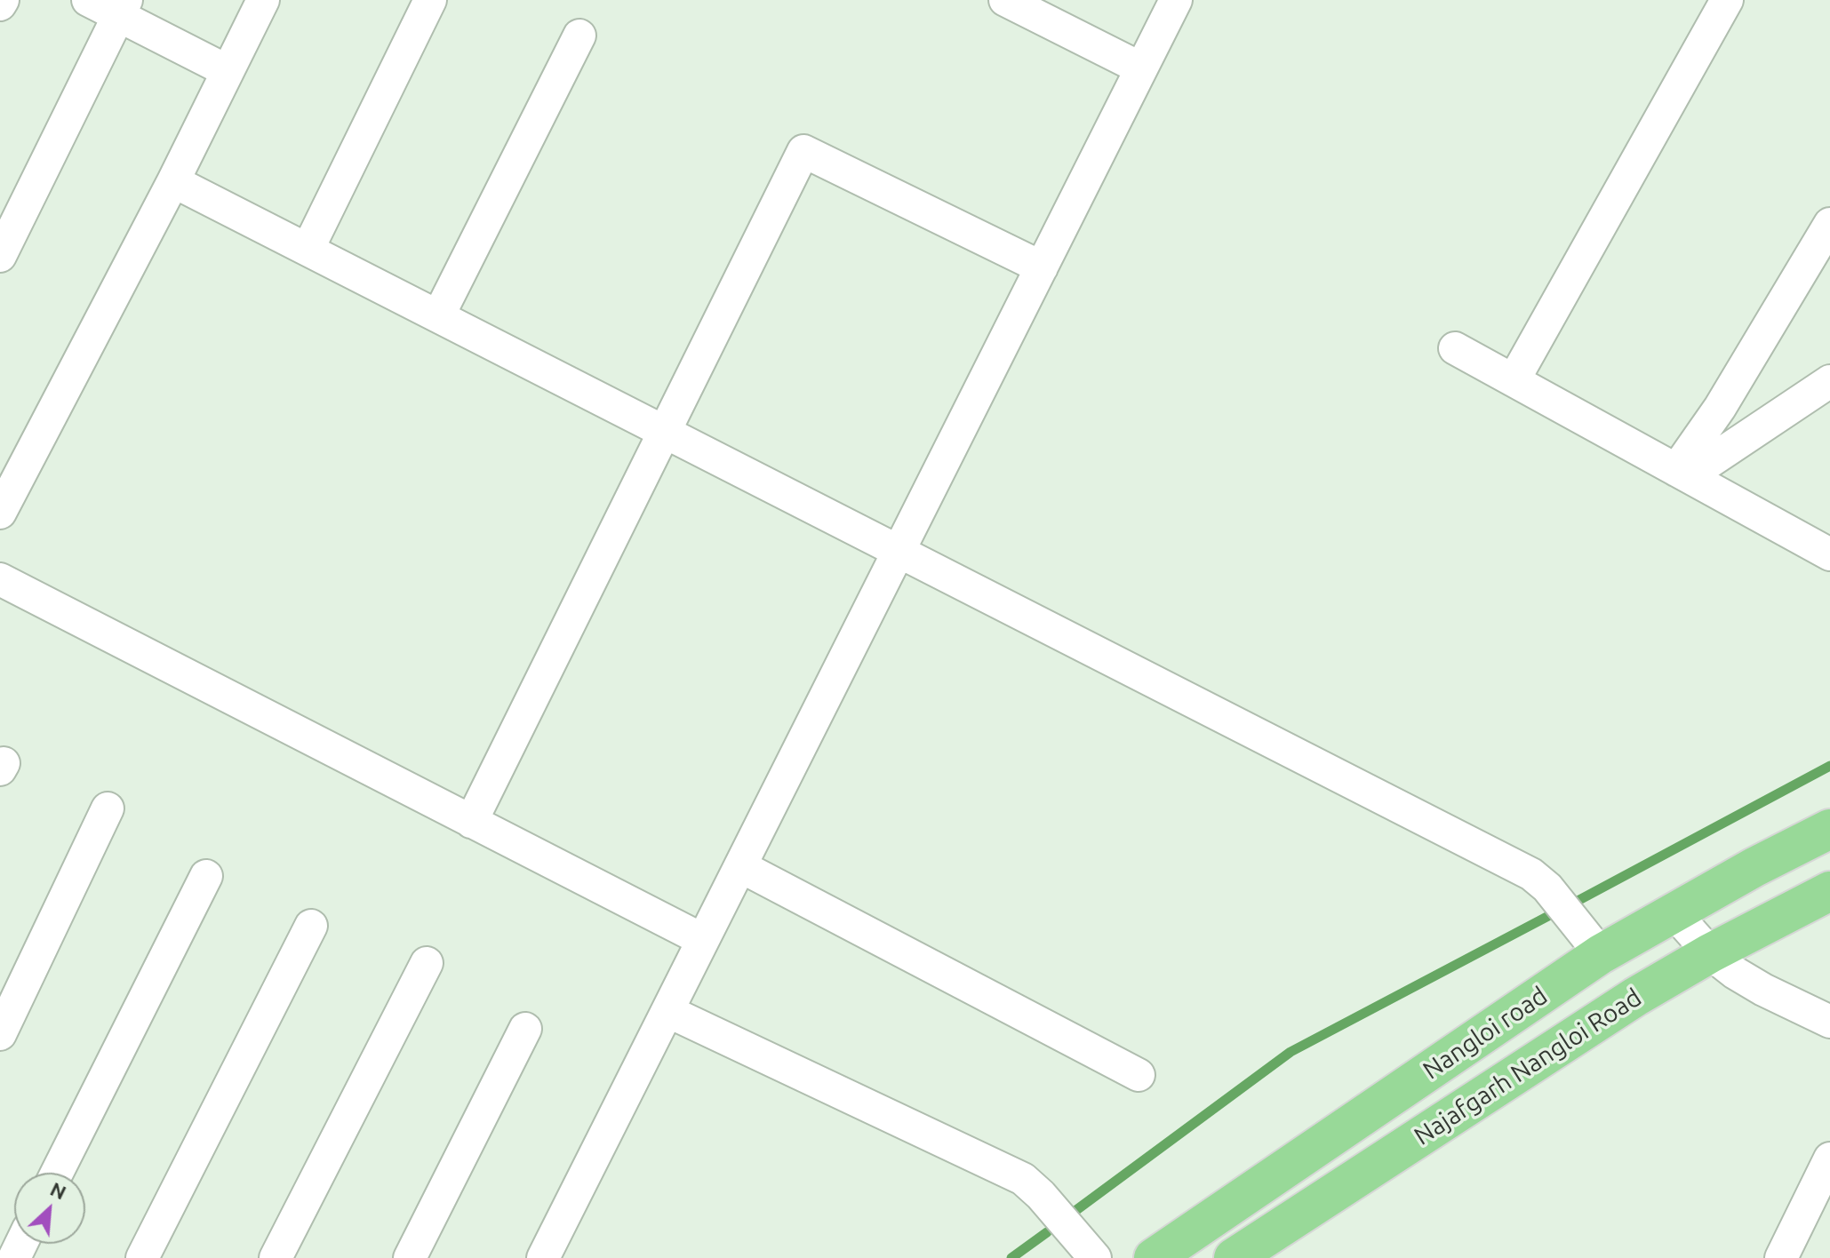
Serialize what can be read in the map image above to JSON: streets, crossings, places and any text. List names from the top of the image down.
{
  "streets": {
    "main road": ["Nangloi road", "Najafgarh Nangloi Road"]
  },
  "north": "top right"
}
